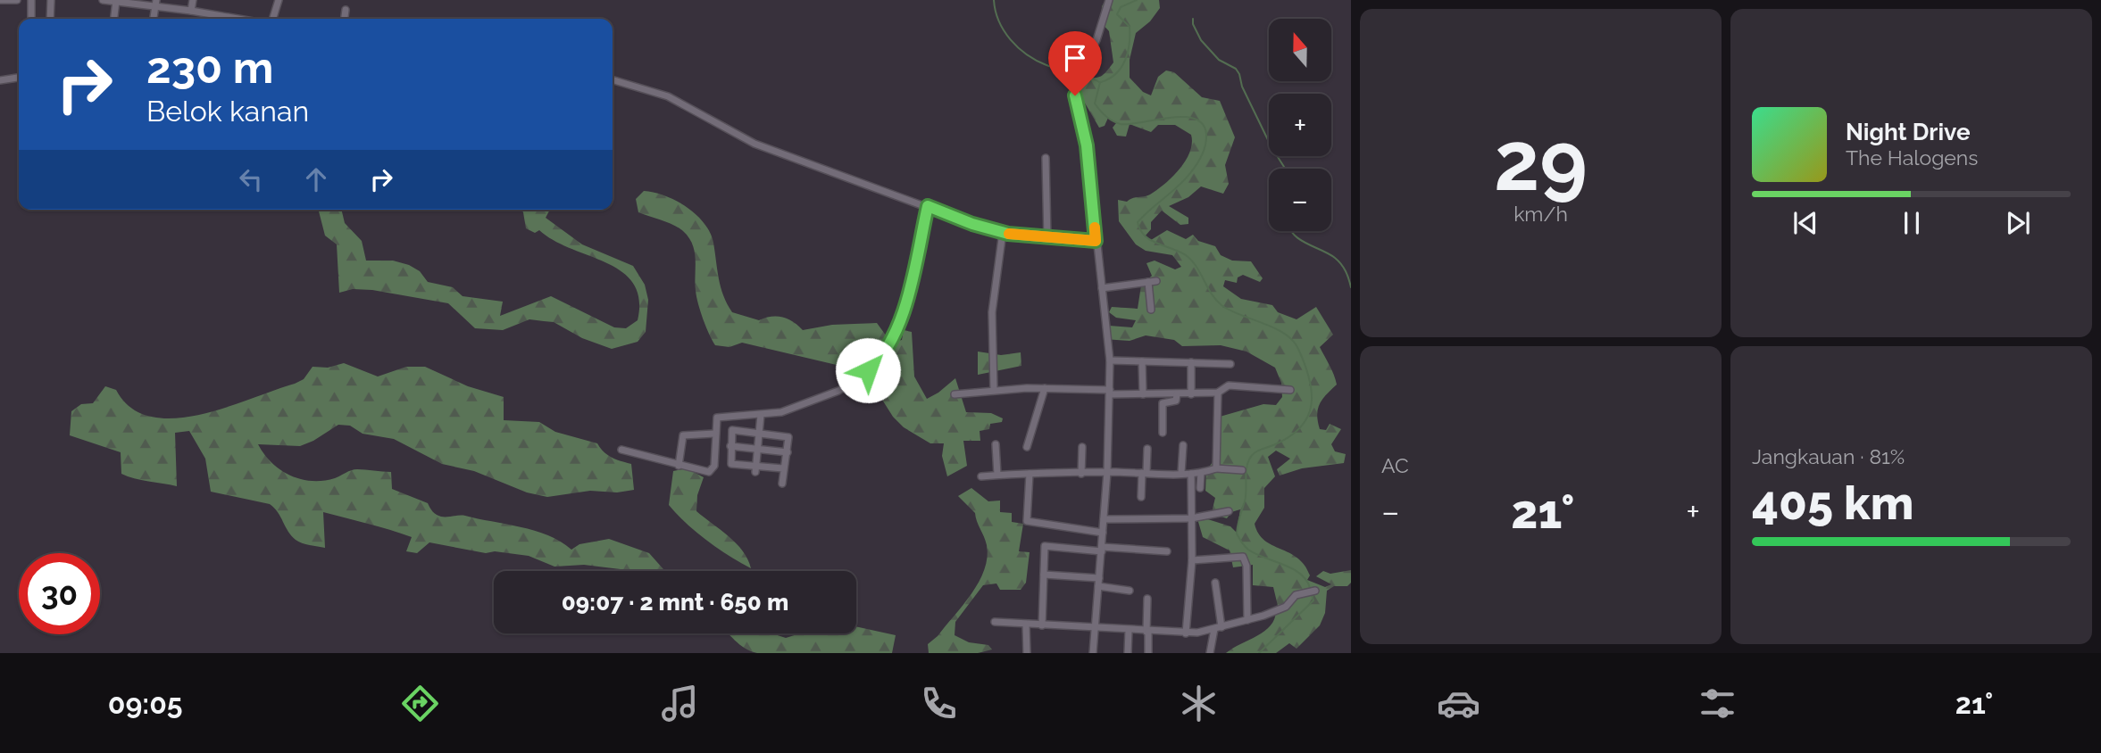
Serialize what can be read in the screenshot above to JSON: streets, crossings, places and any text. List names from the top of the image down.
{
  "north": "top",
  "page": {
    "tile": [
      ["29", "km/h"],
      "AC",
      ["Jangkauan · 81%", "405 km"]
    ],
    "map_buttons": ["+", "−"],
    "turn": ["230 m", "Belok kanan"],
    "song": ["Night Drive", "The Halogens"],
    "heat": ["−", "21°", "+"],
    "limit": "30",
    "trip": "09:07 · 2 mnt · 650 m",
    "tabs": ["09:05", "21°"]
  }
}
